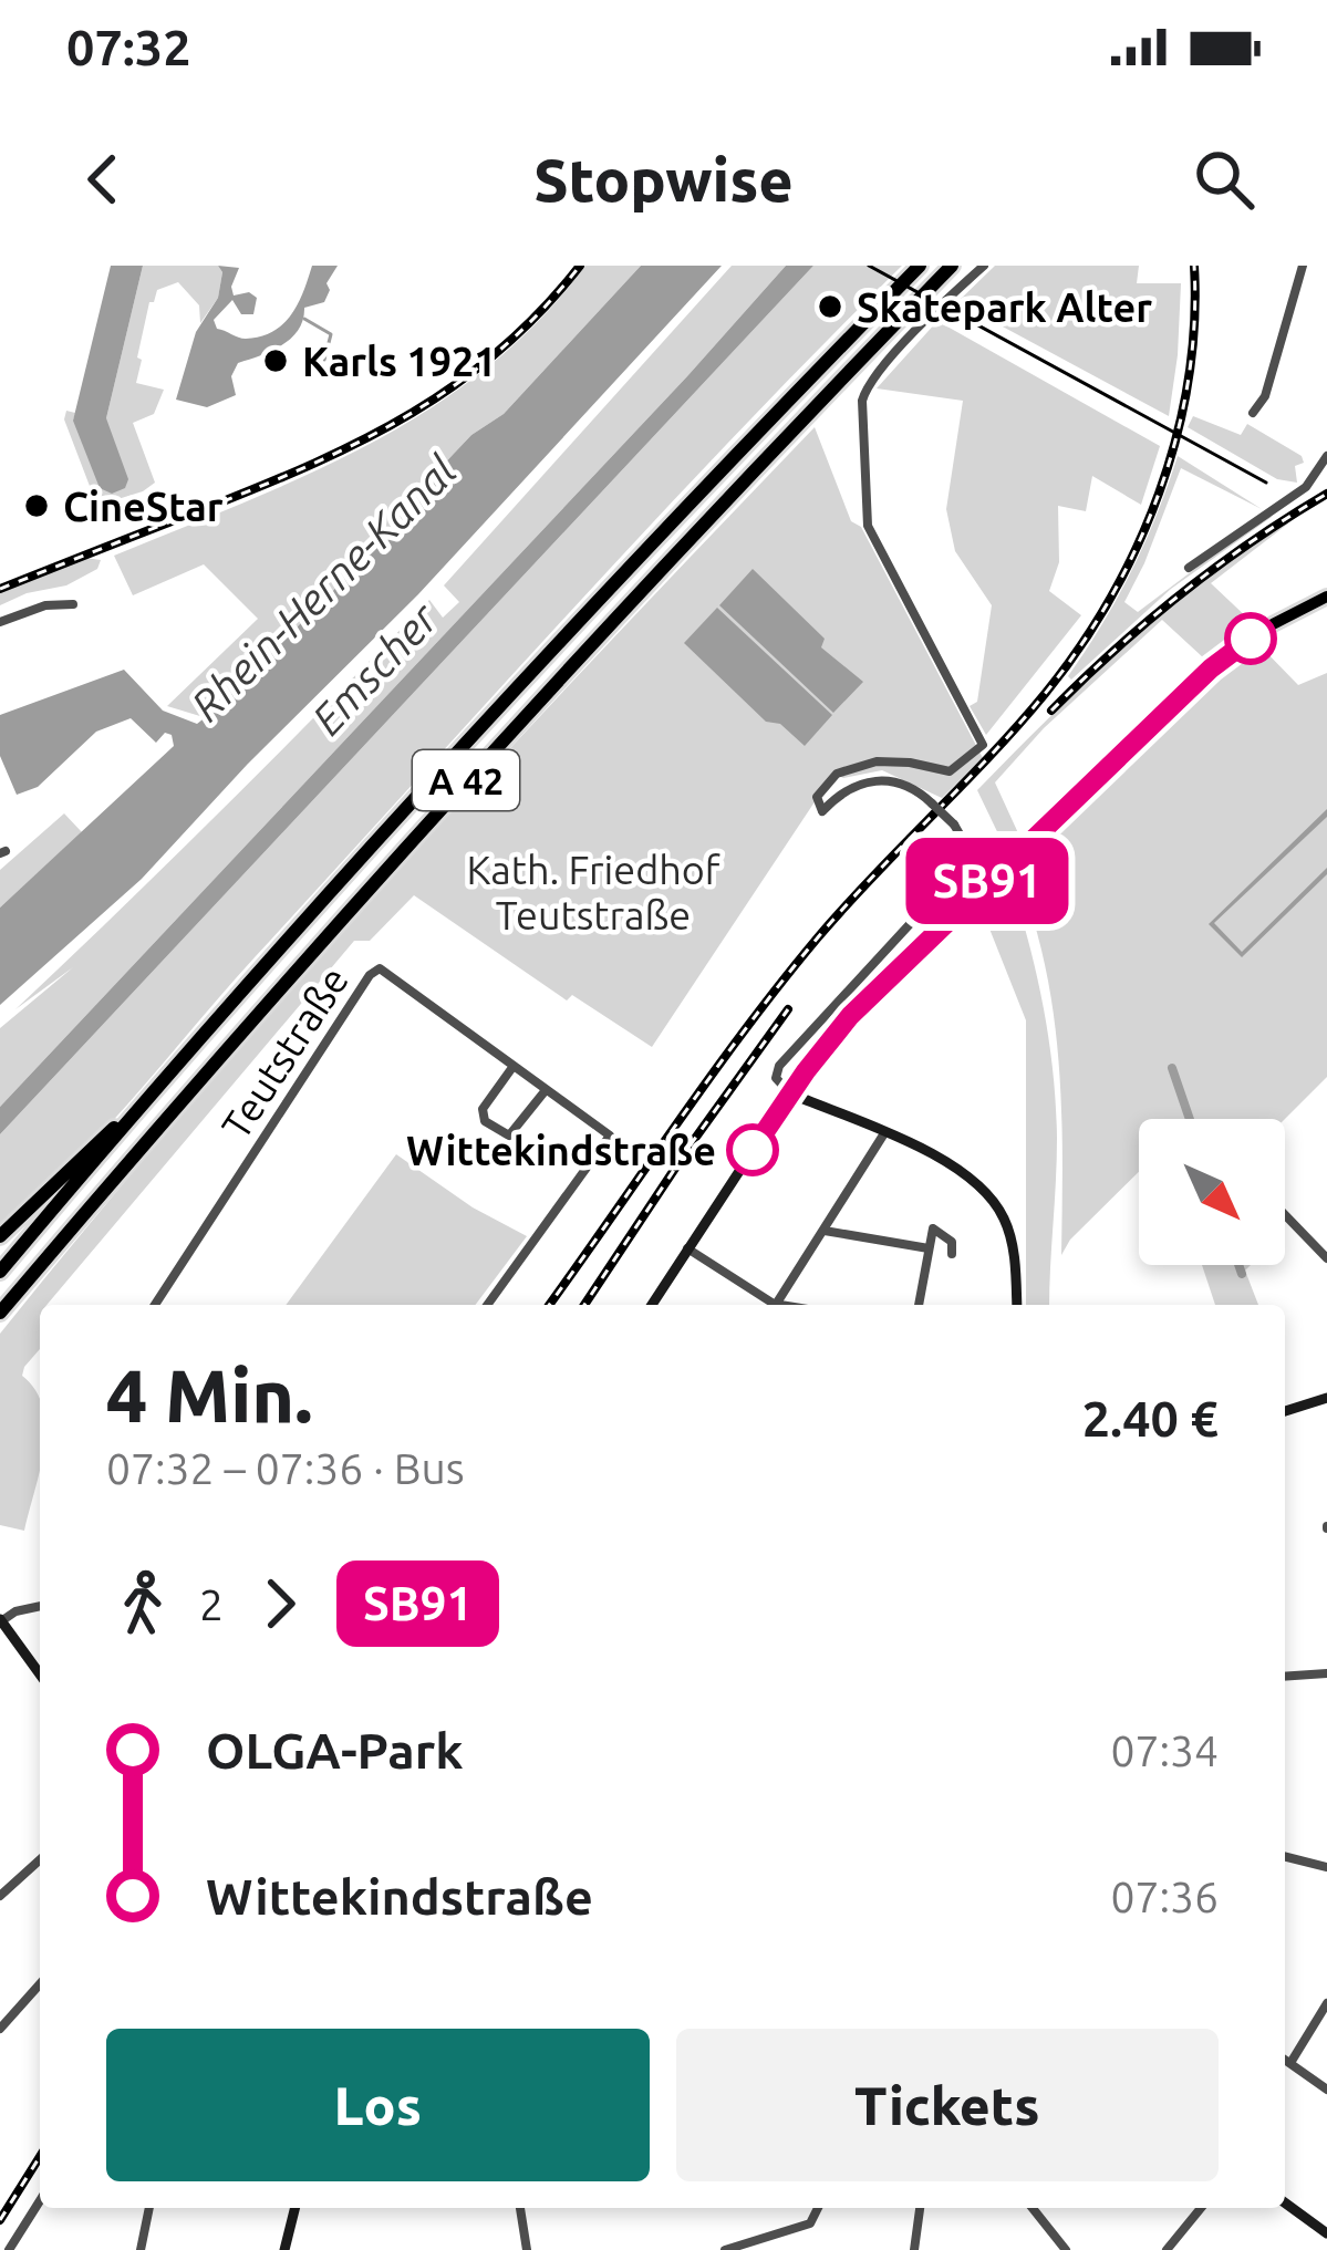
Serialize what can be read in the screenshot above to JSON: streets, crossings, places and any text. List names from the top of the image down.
{
  "streets": {
    "highway": ["A 42"],
    "street": ["Teutstraße"]
  },
  "water": ["Rhein-Herne-Kanal", "Emscher"],
  "parks": ["Kath. Friedhof Teutstraße"],
  "places": [
    "Skatepark Alter",
    "Karls 1921",
    "CineStar",
    "Wittekindstraße"
  ],
  "lines": ["bus line SB91"],
  "north": "bottom right",
  "page": {
    "status": "07:32",
    "header": "Stopwise",
    "on_map": "SB91",
    "heading": ["4 Min.", "07:32 – 07:36 · Bus", "2.40 €"],
    "legs": ["2", "SB91"],
    "list": [
      {
        "name": "OLGA-Park",
        "value": "07:34"
      },
      {
        "name": "Wittekindstraße",
        "value": "07:36"
      }
    ],
    "buttons": ["Los", "Tickets"]
  }
}
